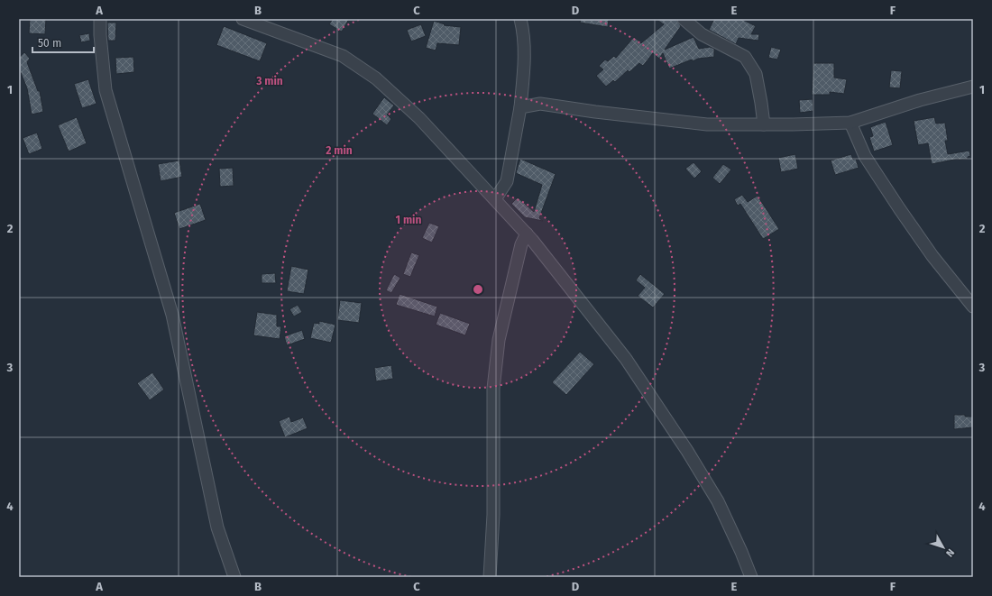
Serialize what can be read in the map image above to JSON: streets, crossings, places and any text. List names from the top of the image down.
{
  "scale_bar": "50 m",
  "north": "bottom right",
  "grid": {
    "columns": [
      "A",
      "B",
      "C",
      "D",
      "E",
      "F"
    ],
    "rows": [
      "1",
      "2",
      "3",
      "4"
    ]
  },
  "rings": ["3 min", "2 min", "1 min"]
}
